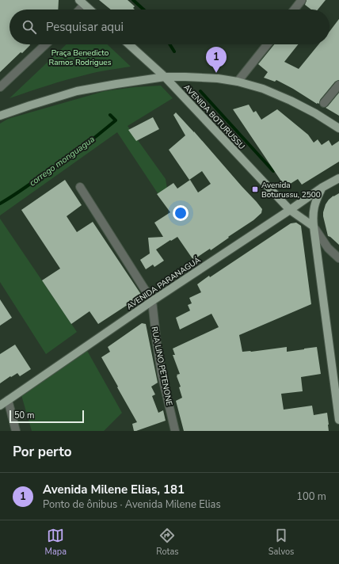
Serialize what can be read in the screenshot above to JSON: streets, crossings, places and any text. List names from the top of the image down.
{
  "streets": {
    "main road": ["AVENIDA BOTURUSSU", "AVENIDA PARANAGUÁ"],
    "street": ["RUA LINO PETENONE"]
  },
  "crossings": [
    ["AVENIDA BOTURUSSU", "AVENIDA PARANAGUÁ"],
    ["AVENIDA PARANAGUÁ", "RUA LINO PETENONE"]
  ],
  "water": ["corrego monguagua"],
  "parks": ["Praça Benedicto Ramos Rodrigues"],
  "places": {
    "transit": ["Avenida Boturussu, 2500"]
  },
  "scale_bar": "50 m",
  "page": {
    "search": "Pesquisar aqui",
    "pins": "1",
    "scale": "50 m",
    "heading": "Por perto",
    "list": [
      {
        "mark": "1",
        "name": "Avenida Milene Elias, 181",
        "note": "Ponto de ônibus · Avenida Milene Elias",
        "value": "100 m"
      }
    ],
    "nav": ["Mapa", "Rotas", "Salvos"]
  }
}
